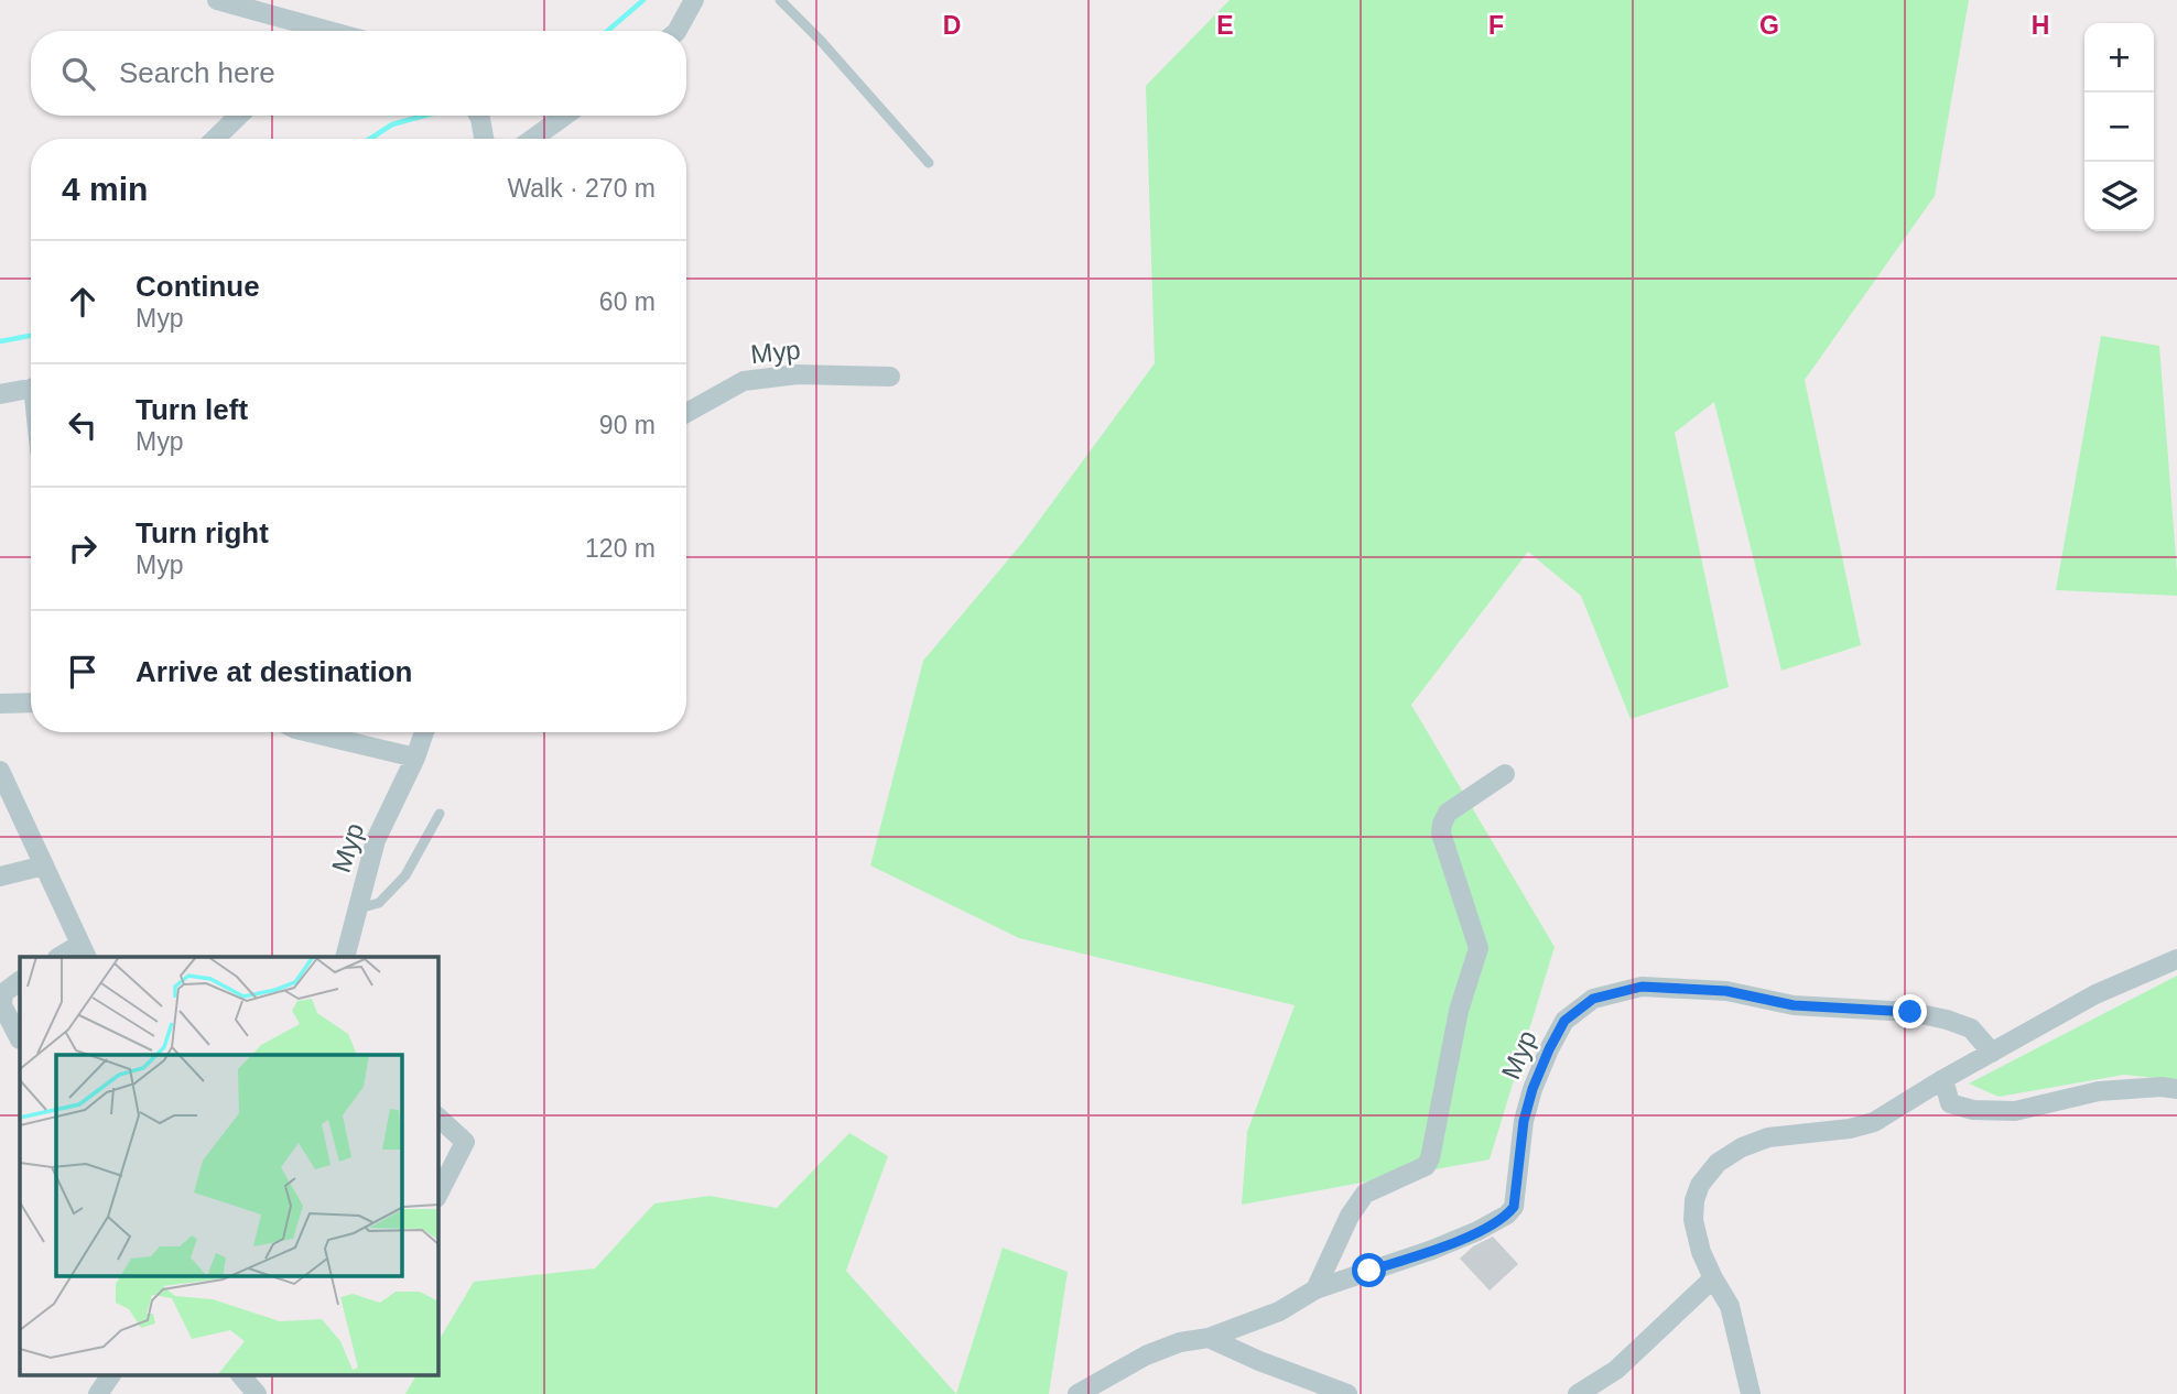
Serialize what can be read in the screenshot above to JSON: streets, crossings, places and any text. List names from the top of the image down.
{
  "streets": {
    "street": ["Мур"]
  },
  "page": {
    "map_buttons": ["+", "−"],
    "search": "Search here",
    "heading": ["4 min", "Walk · 270 m"],
    "list": [
      ["Continue", "Мур", "60 m"],
      ["Turn left", "Мур", "90 m"],
      ["Turn right", "Мур", "120 m"],
      "Arrive at destination"
    ]
  },
  "grid": {
    "columns": [
      "D",
      "E",
      "F",
      "G",
      "H"
    ]
  }
}
